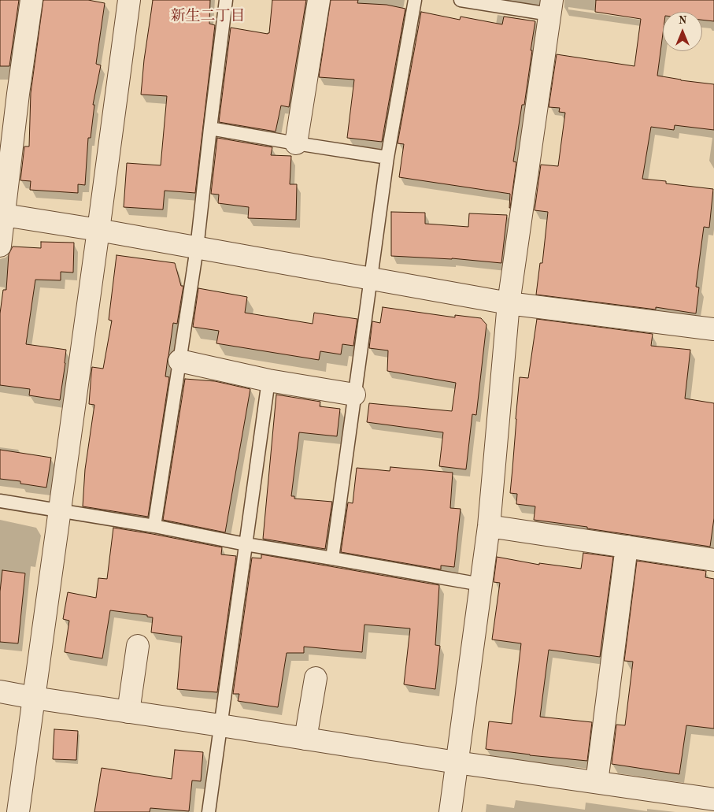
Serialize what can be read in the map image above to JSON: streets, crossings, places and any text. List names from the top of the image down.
{
  "districts": ["新生二丁目"],
  "north": "top"
}
